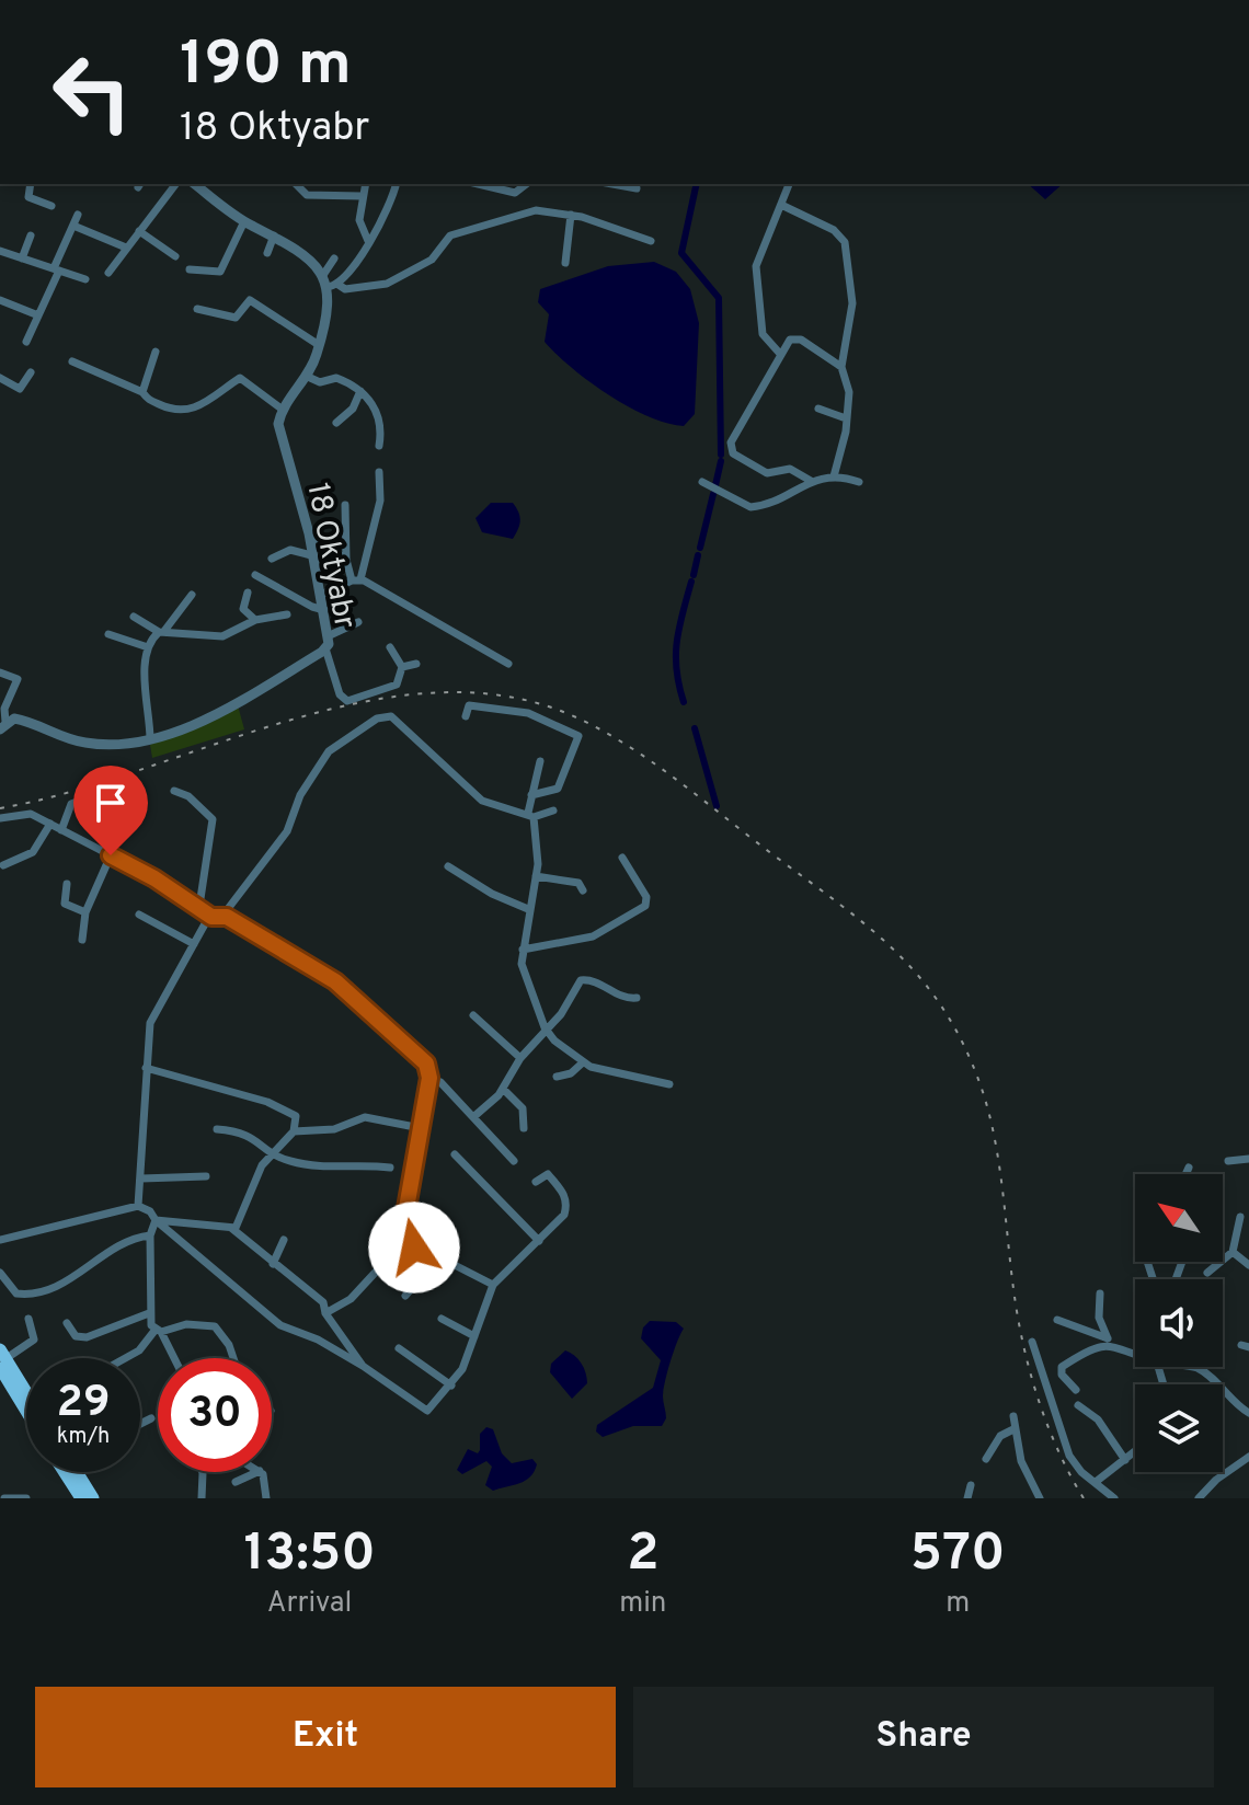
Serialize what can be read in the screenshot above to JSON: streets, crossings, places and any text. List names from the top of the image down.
{
  "streets": {
    "street": ["18 Oktyabr"]
  },
  "north": "top left",
  "page": {
    "turn": ["190 m", "18 Oktyabr"],
    "speed": "29 km/h",
    "limit": "30",
    "eta": [
      "13:50",
      "Arrival",
      "2",
      "min",
      "570",
      "m"
    ],
    "buttons": ["Exit", "Share"]
  }
}
